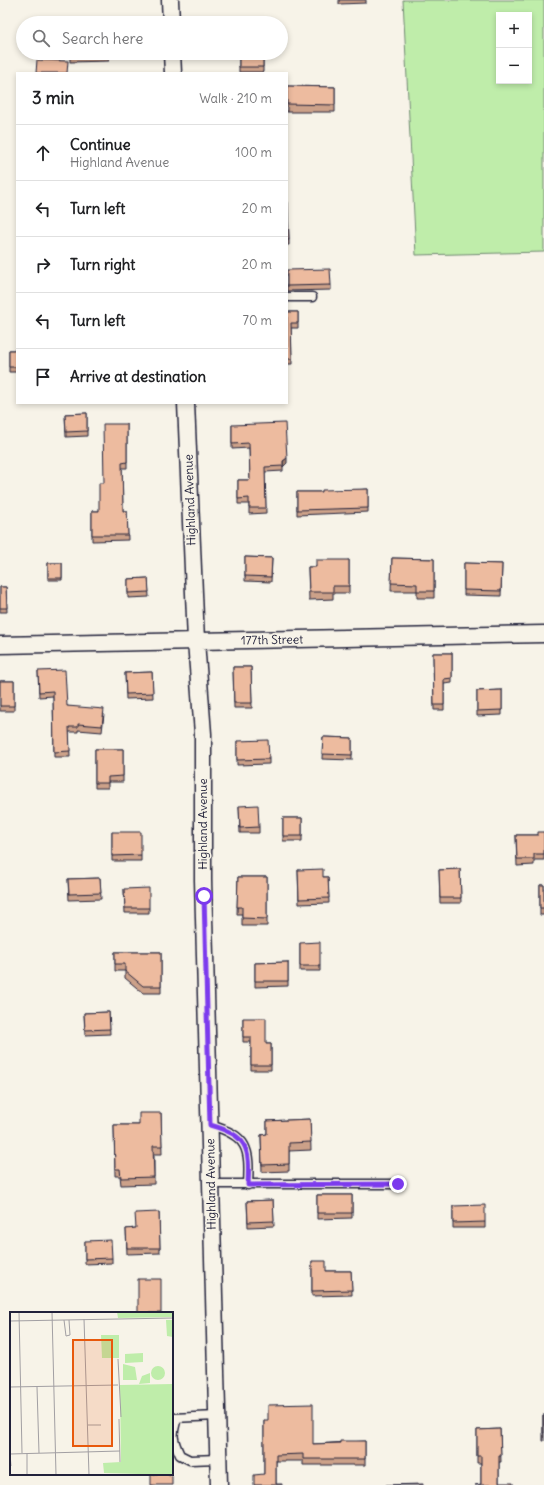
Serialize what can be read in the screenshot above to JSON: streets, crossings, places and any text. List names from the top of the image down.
{
  "streets": {
    "street": ["Highland Avenue", "177th Street"]
  },
  "crossings": [
    ["Highland Avenue", "177th Street"]
  ],
  "page": {
    "map_buttons": ["+", "−"],
    "search": "Search here",
    "heading": ["3 min", "Walk · 210 m"],
    "list": [
      ["Continue", "Highland Avenue", "100 m"],
      ["Turn left", "20 m"],
      ["Turn right", "20 m"],
      ["Turn left", "70 m"],
      "Arrive at destination"
    ]
  }
}
